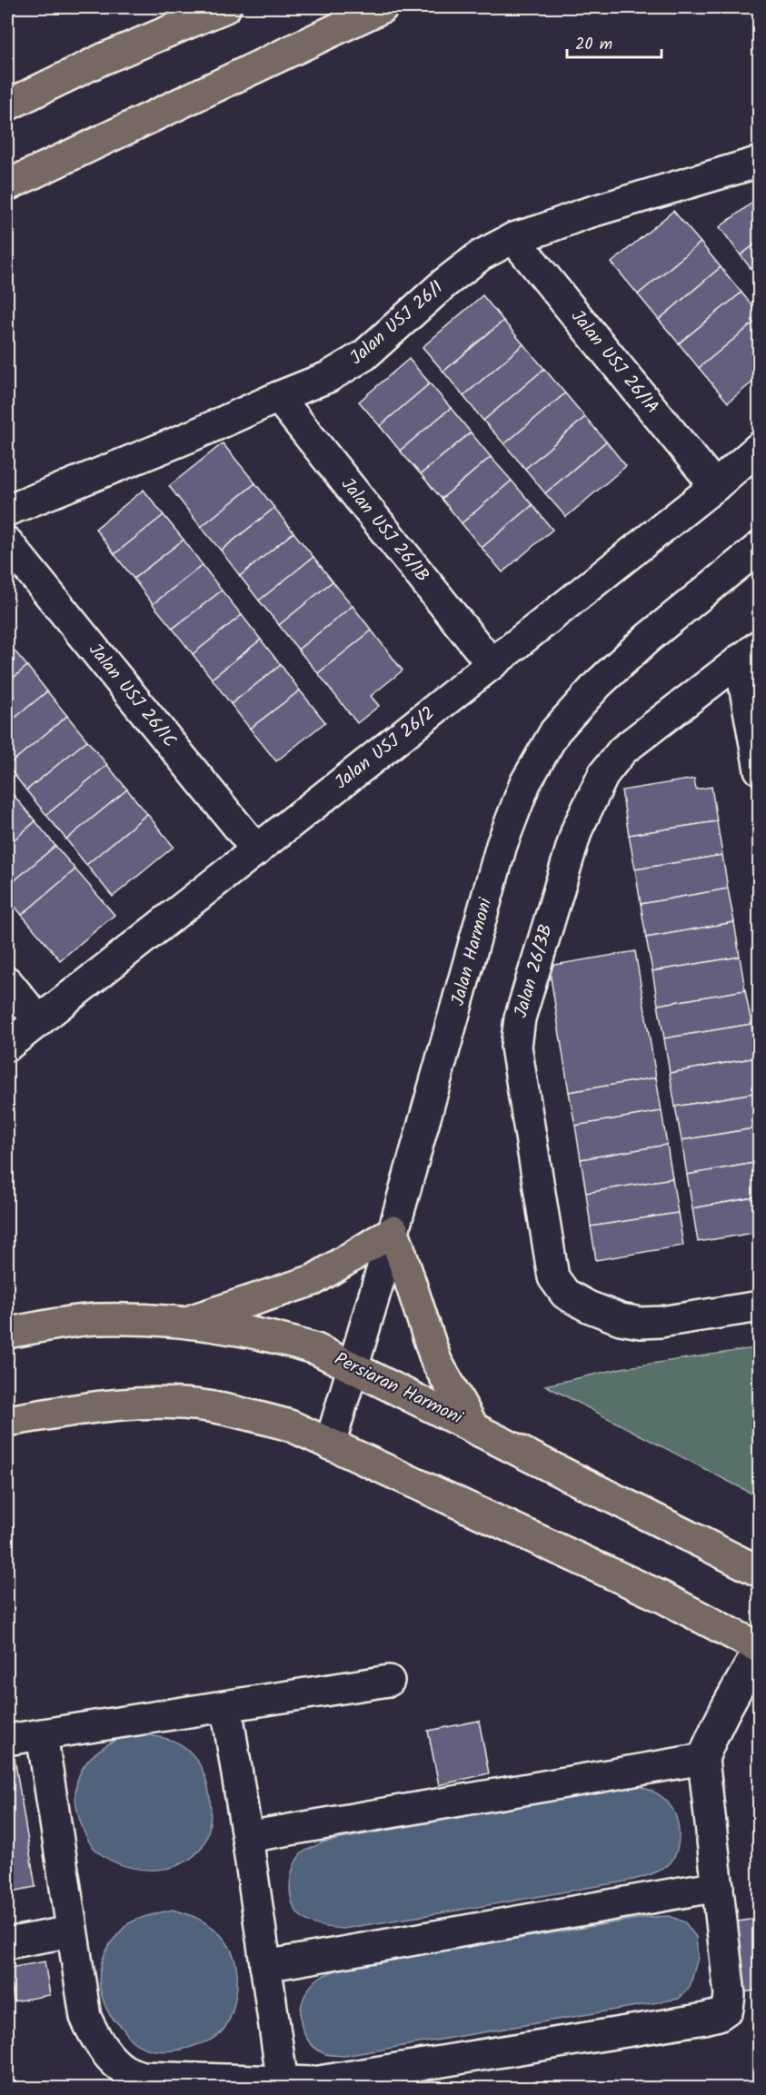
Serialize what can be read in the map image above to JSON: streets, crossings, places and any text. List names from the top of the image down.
{
  "streets": {
    "main road": ["Persiaran Harmoni"],
    "street": [
      "Jalan USJ 26/1",
      "Jalan USJ 26/1A",
      "Jalan USJ 26/1B",
      "Jalan USJ 26/1C",
      "Jalan USJ 26/2",
      "Jalan Harmoni",
      "Jalan 26/3B"
    ]
  },
  "crossings": [
    ["Jalan USJ 26/1", "Jalan USJ 26/1A"],
    ["Jalan USJ 26/1", "Jalan USJ 26/1B"],
    ["Jalan USJ 26/1A", "Jalan USJ 26/2"],
    ["Jalan USJ 26/1B", "Jalan USJ 26/2"],
    ["Jalan USJ 26/1C", "Jalan USJ 26/2"],
    ["Jalan Harmoni", "Persiaran Harmoni"]
  ],
  "scale_bar": "20 m"
}
